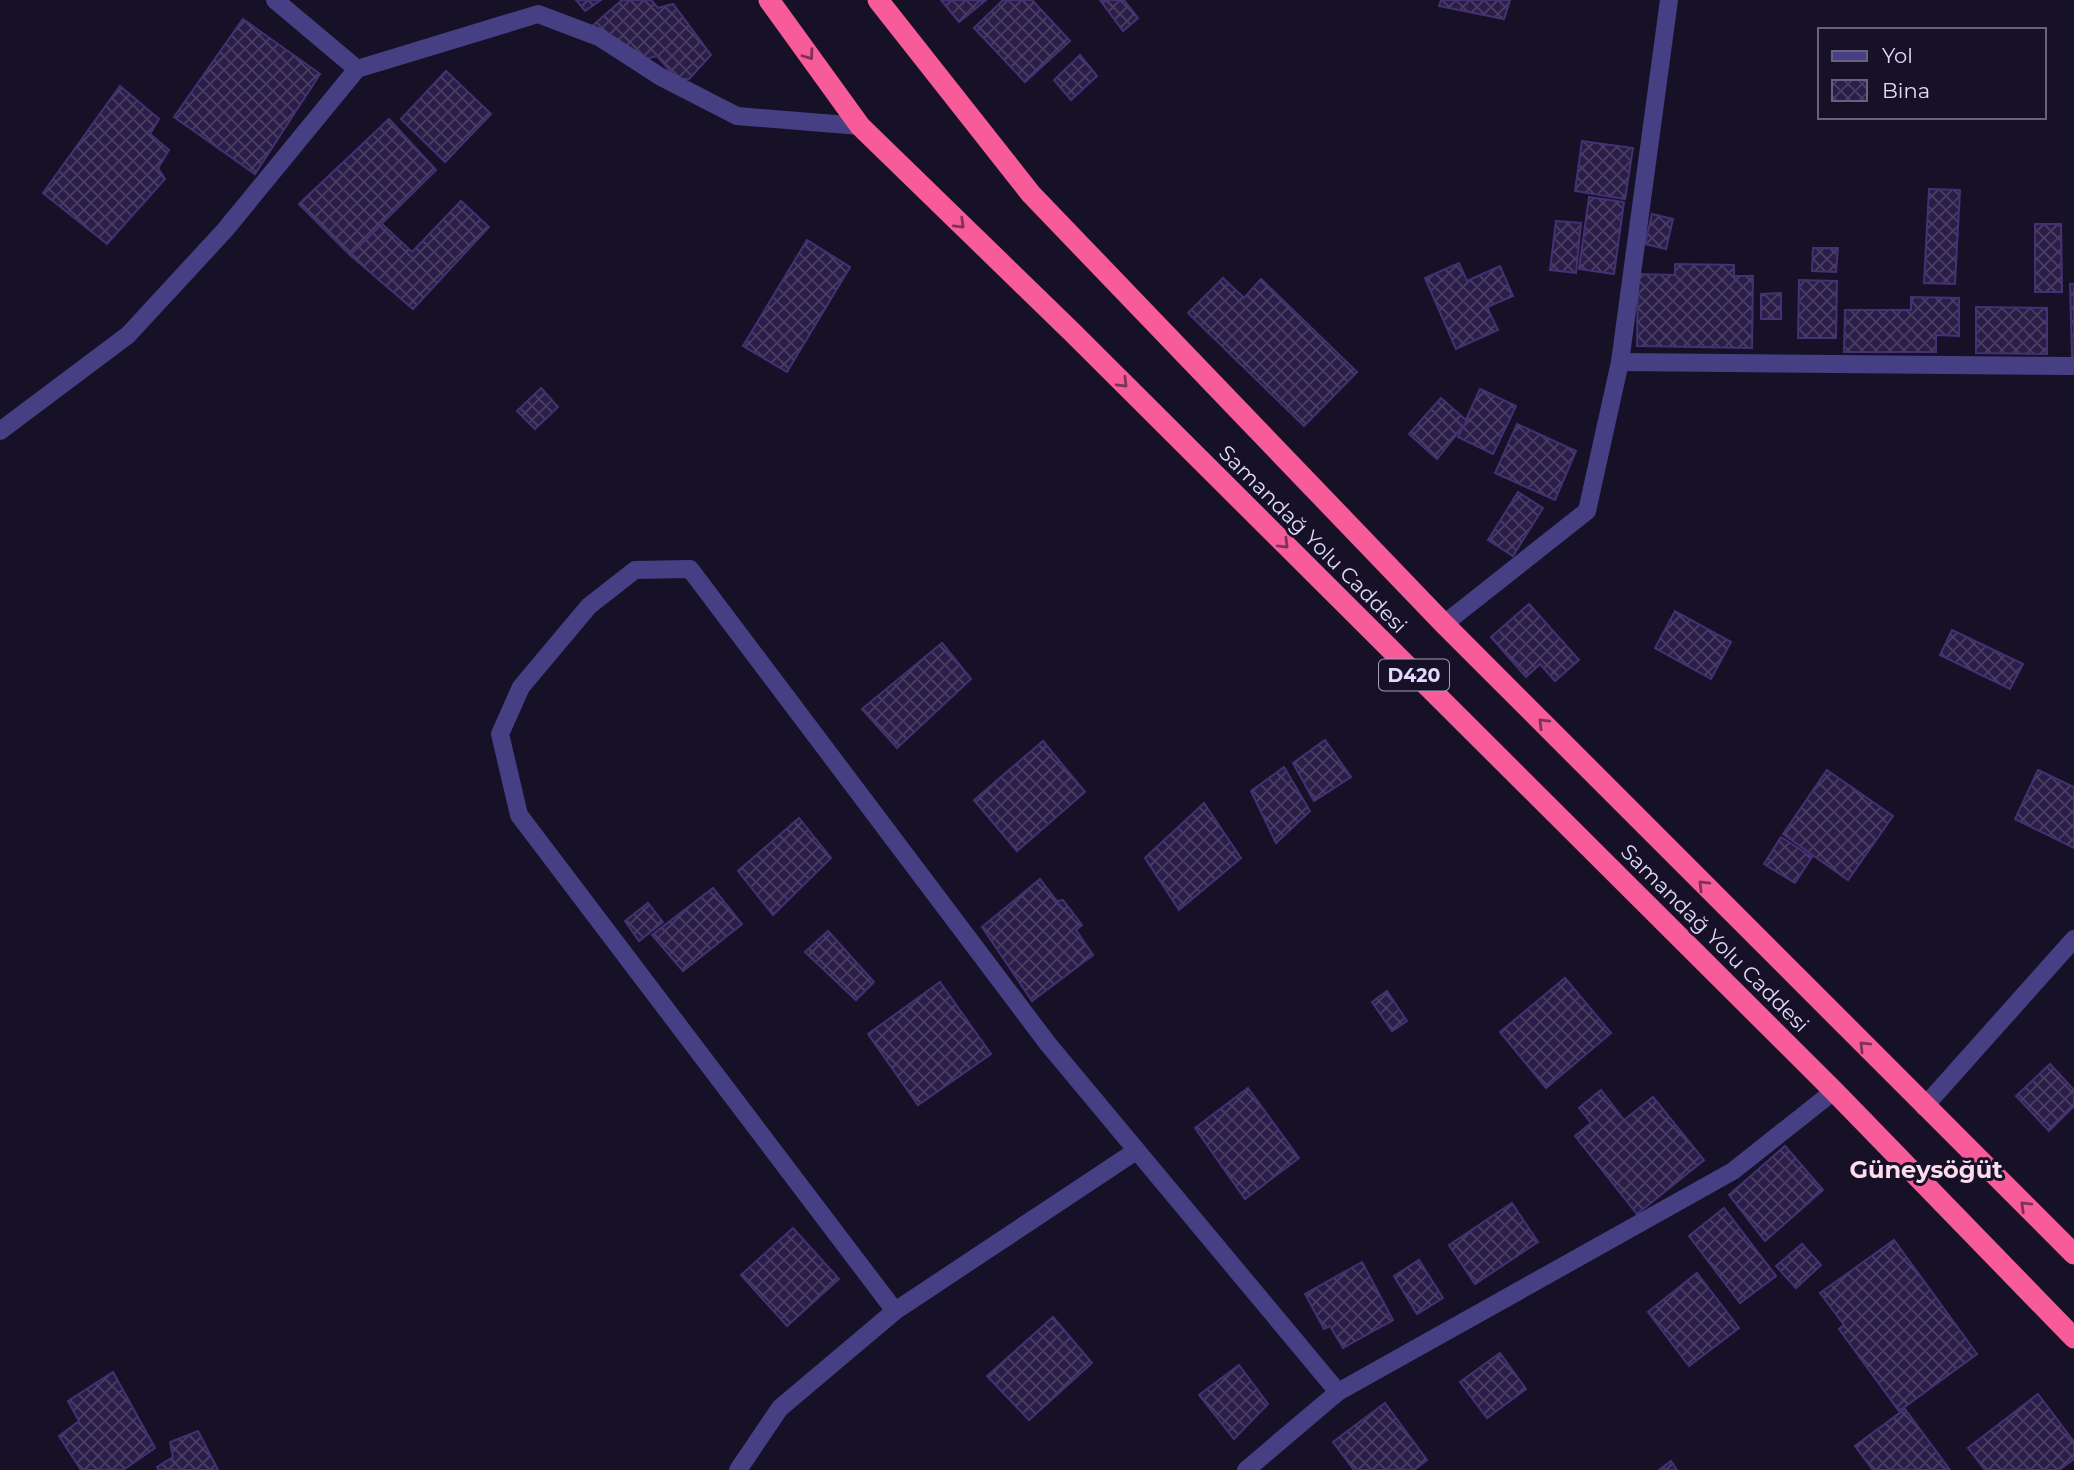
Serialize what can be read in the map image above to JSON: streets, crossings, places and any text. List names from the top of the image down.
{
  "streets": {
    "highway": ["Samandağ Yolu Caddesi", "D420"]
  },
  "districts": ["Güneysöğüt"],
  "legend": ["Yol", "Bina"]
}
